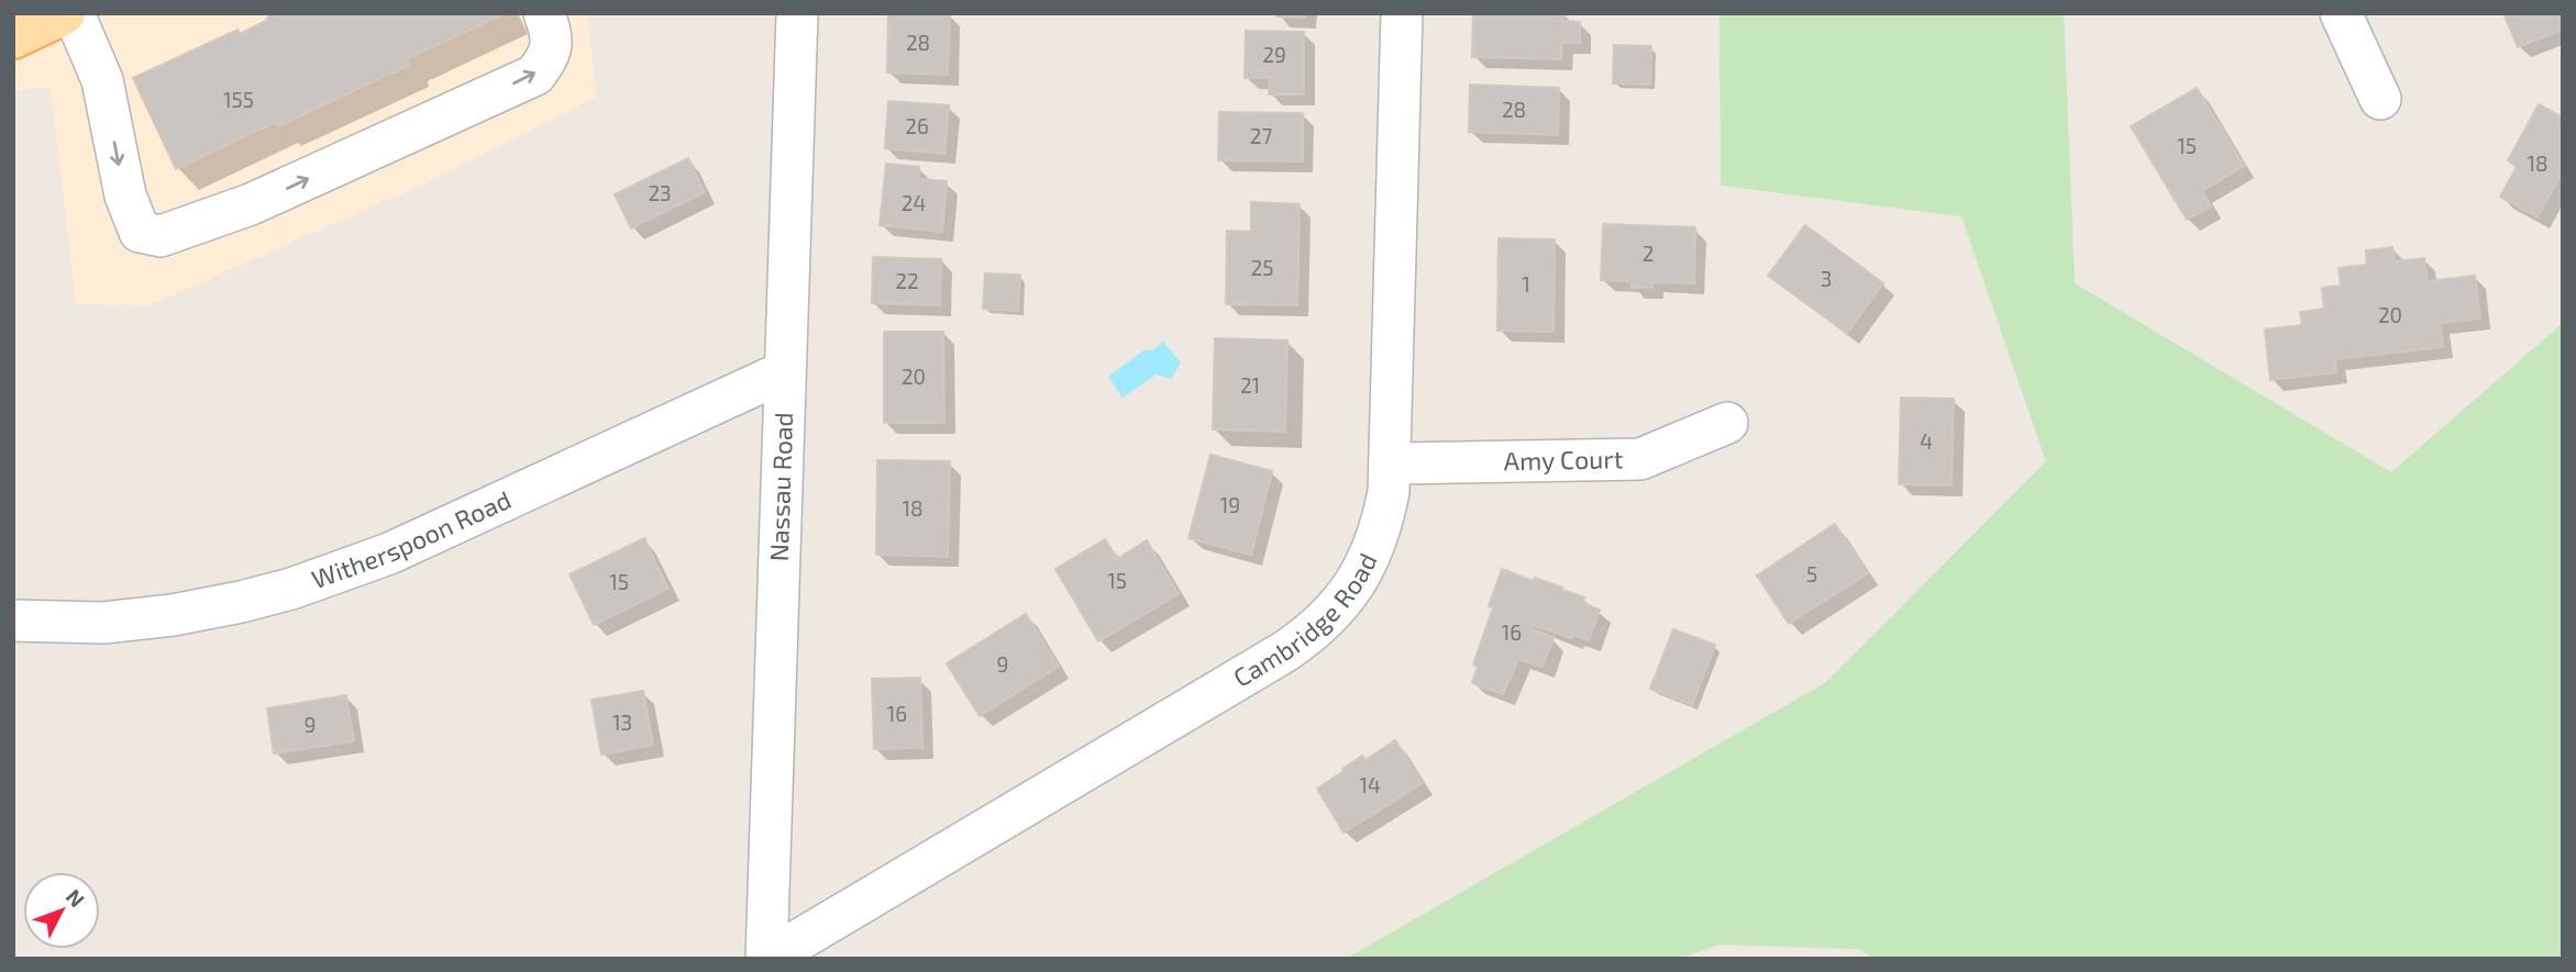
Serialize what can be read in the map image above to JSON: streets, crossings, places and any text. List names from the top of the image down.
{
  "streets": {
    "street": [
      "Amy Court",
      "Nassau Road",
      "Witherspoon Road",
      "Cambridge Road"
    ]
  },
  "crossings": [
    ["Amy Court", "Cambridge Road"],
    ["Nassau Road", "Witherspoon Road"],
    ["Nassau Road", "Cambridge Road"]
  ],
  "house_numbers": [
    "28",
    "29",
    "155",
    "28",
    "26",
    "27",
    "15",
    "18",
    "23",
    "24",
    "2",
    "25",
    "3",
    "22",
    "1",
    "20",
    "20",
    "21",
    "4",
    "19",
    "18",
    "5",
    "15",
    "15",
    "16",
    "9",
    "16",
    "13",
    "9",
    "14"
  ],
  "north": "top right"
}
